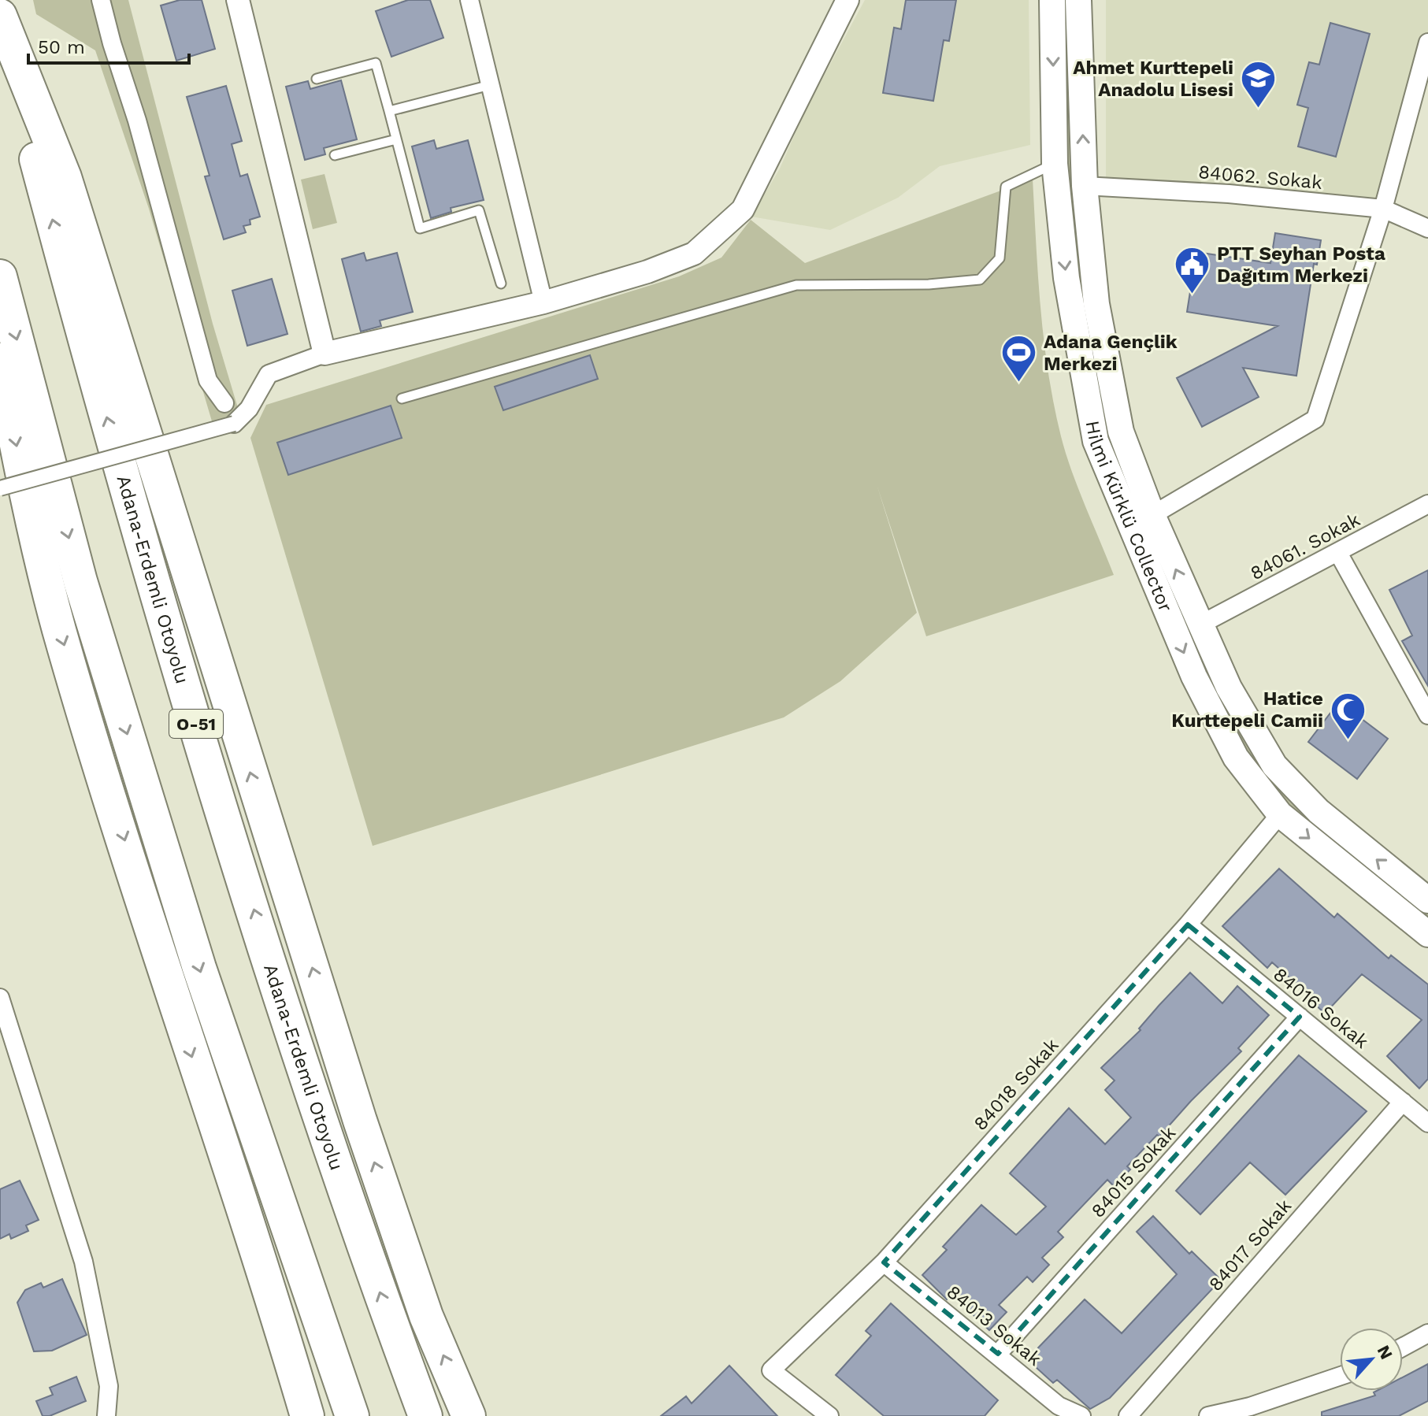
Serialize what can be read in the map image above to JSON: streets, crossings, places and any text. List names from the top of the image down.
{
  "streets": {
    "highway": ["Adana-Erdemli Otoyolu", "O-51"],
    "main road": ["Hilmi Kürklü Collector"],
    "street": [
      "84062. Sokak",
      "84061. Sokak",
      "84016 Sokak",
      "84018 Sokak",
      "84015 Sokak",
      "84017 Sokak",
      "84013 Sokak"
    ]
  },
  "crossings": [
    ["84062. Sokak", "Hilmi Kürklü Collector"],
    ["Hilmi Kürklü Collector", "84061. Sokak"],
    ["Hilmi Kürklü Collector", "84018 Sokak"],
    ["84016 Sokak", "84018 Sokak"],
    ["84016 Sokak", "84015 Sokak"],
    ["84016 Sokak", "84017 Sokak"],
    ["84018 Sokak", "84013 Sokak"],
    ["84015 Sokak", "84013 Sokak"]
  ],
  "places": {
    "school or university": ["Ahmet Kurttepeli Anadolu Lisesi"],
    "public building": ["PTT Seyhan Posta Dağıtım Merkezi"],
    "sports": ["Adana Gençlik Merkezi"],
    "mosque": ["Hatice Kurttepeli Camii"]
  },
  "scale_bar": "50 m",
  "north": "top right"
}
